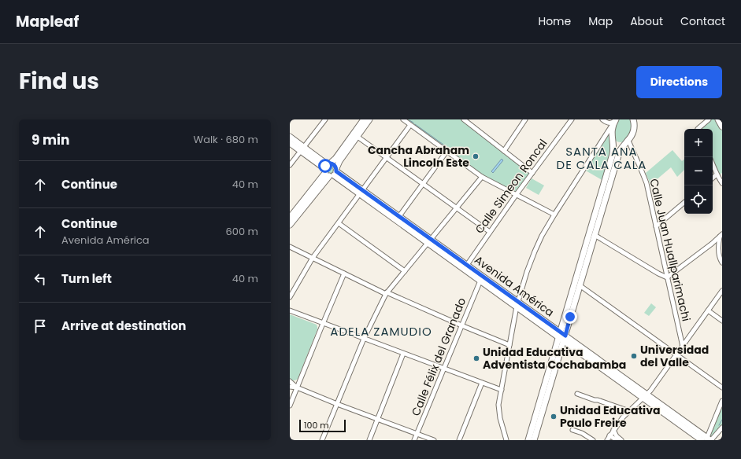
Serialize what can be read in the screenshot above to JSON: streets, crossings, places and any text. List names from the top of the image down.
{
  "streets": {
    "main road": ["Avenida América"],
    "street": ["Calle Simeon Roncal", "Calle Juan Huallparimachi", "Calle Félix del Granado"]
  },
  "crossings": [
    ["Calle Simeon Roncal", "Avenida América"],
    ["Avenida América", "Calle Félix del Granado"]
  ],
  "districts": ["SANTA ANA DE CALA CALA", "ADELA ZAMUDIO"],
  "places": [
    "Cancha Abraham Lincoln Este",
    "Universidad del Valle",
    "Unidad Educativa Adventista Cochabamba",
    "Unidad Educativa Paulo Freire"
  ],
  "scale_bar": "100 m",
  "page": {
    "header": "Mapleaf",
    "nav": [
      "Home",
      "Map",
      "About",
      "Contact"
    ],
    "title": "Find us",
    "buttons": "Directions",
    "heading": ["9 min", "Walk · 680 m"],
    "map_buttons": ["+", "−"],
    "list": [
      ["Continue", "40 m"],
      ["Continue", "Avenida América", "600 m"],
      ["Turn left", "40 m"],
      "Arrive at destination"
    ],
    "scale": "100 m"
  }
}
